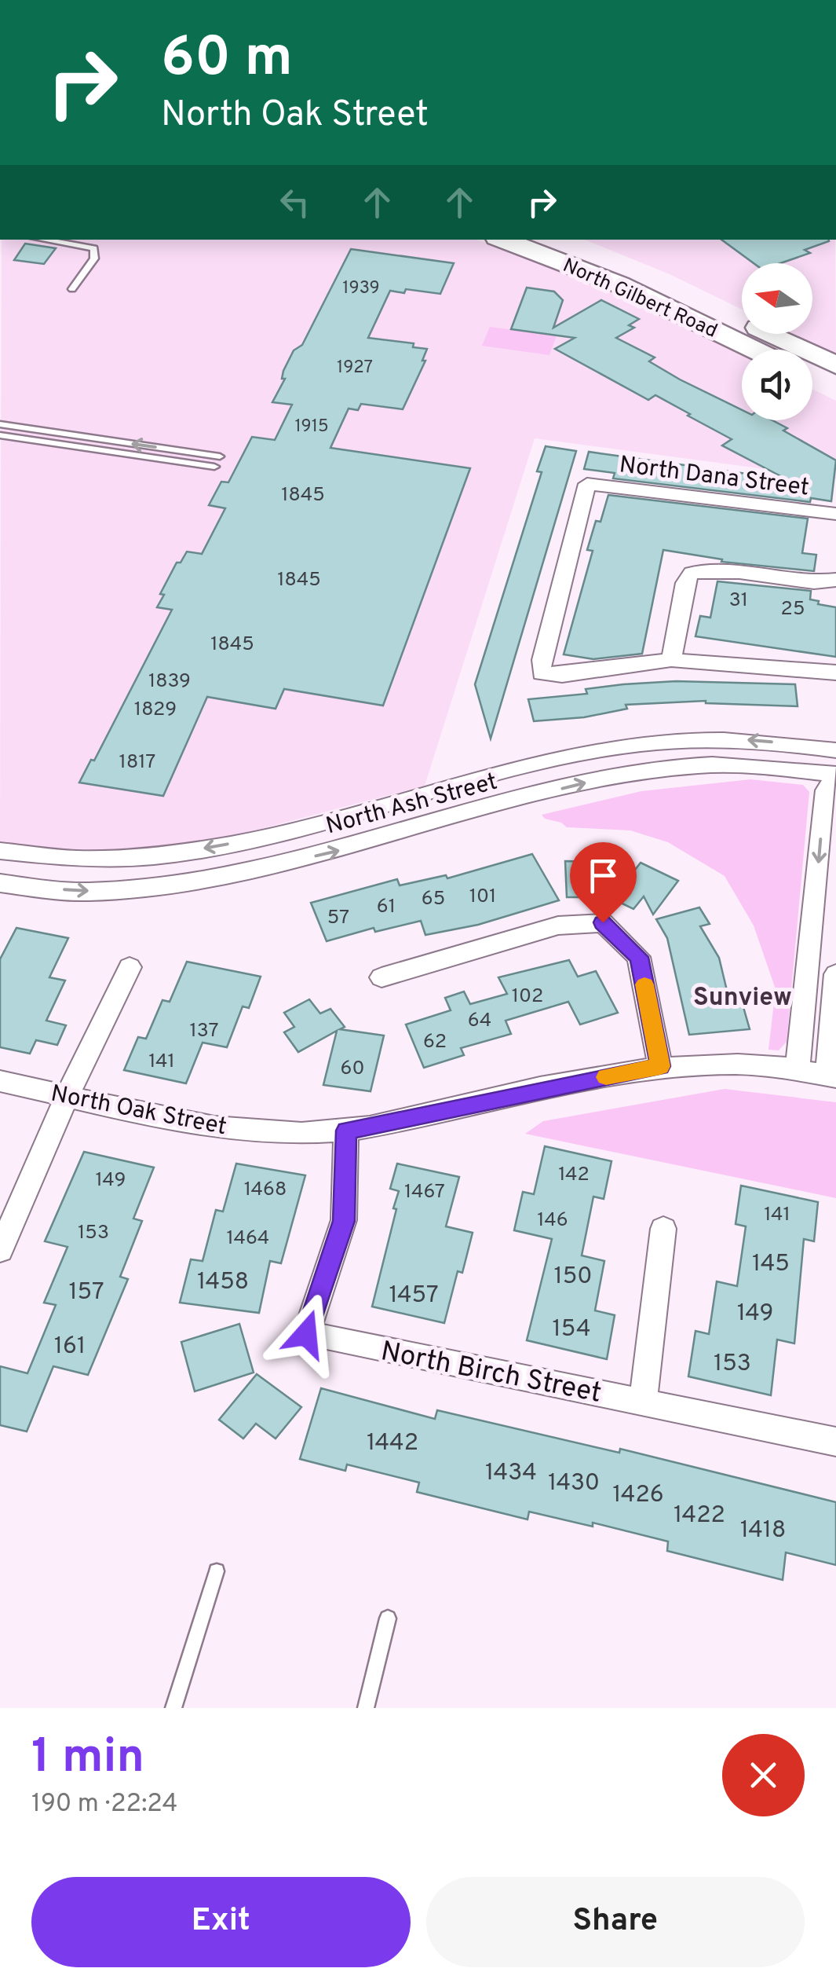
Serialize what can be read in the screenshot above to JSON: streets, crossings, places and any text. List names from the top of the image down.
{
  "streets": {
    "main road": ["North Gilbert Road"],
    "street": [
      "North Dana Street",
      "North Ash Street",
      "North Oak Street",
      "North Birch Street"
    ]
  },
  "crossings": [
    ["North Oak Street", "North Birch Street"]
  ],
  "districts": ["Sunview"],
  "house_numbers": [
    "1939",
    "1927",
    "1915",
    "1845",
    "1845",
    "31",
    "25",
    "1845",
    "1839",
    "1829",
    "1817",
    "101",
    "65",
    "61",
    "57",
    "102",
    "64",
    "137",
    "62",
    "141",
    "60",
    "142",
    "149",
    "1468",
    "1467",
    "141",
    "146",
    "153",
    "1464",
    "145",
    "150",
    "1458",
    "157",
    "1457",
    "149",
    "154",
    "161",
    "153",
    "1442",
    "1434",
    "1430",
    "1426",
    "1422",
    "1418"
  ],
  "north": "left",
  "page": {
    "turn": ["60 m", "North Oak Street"],
    "heading": ["1 min", "190 m · 22:24"],
    "buttons": ["Exit", "Share"]
  }
}
